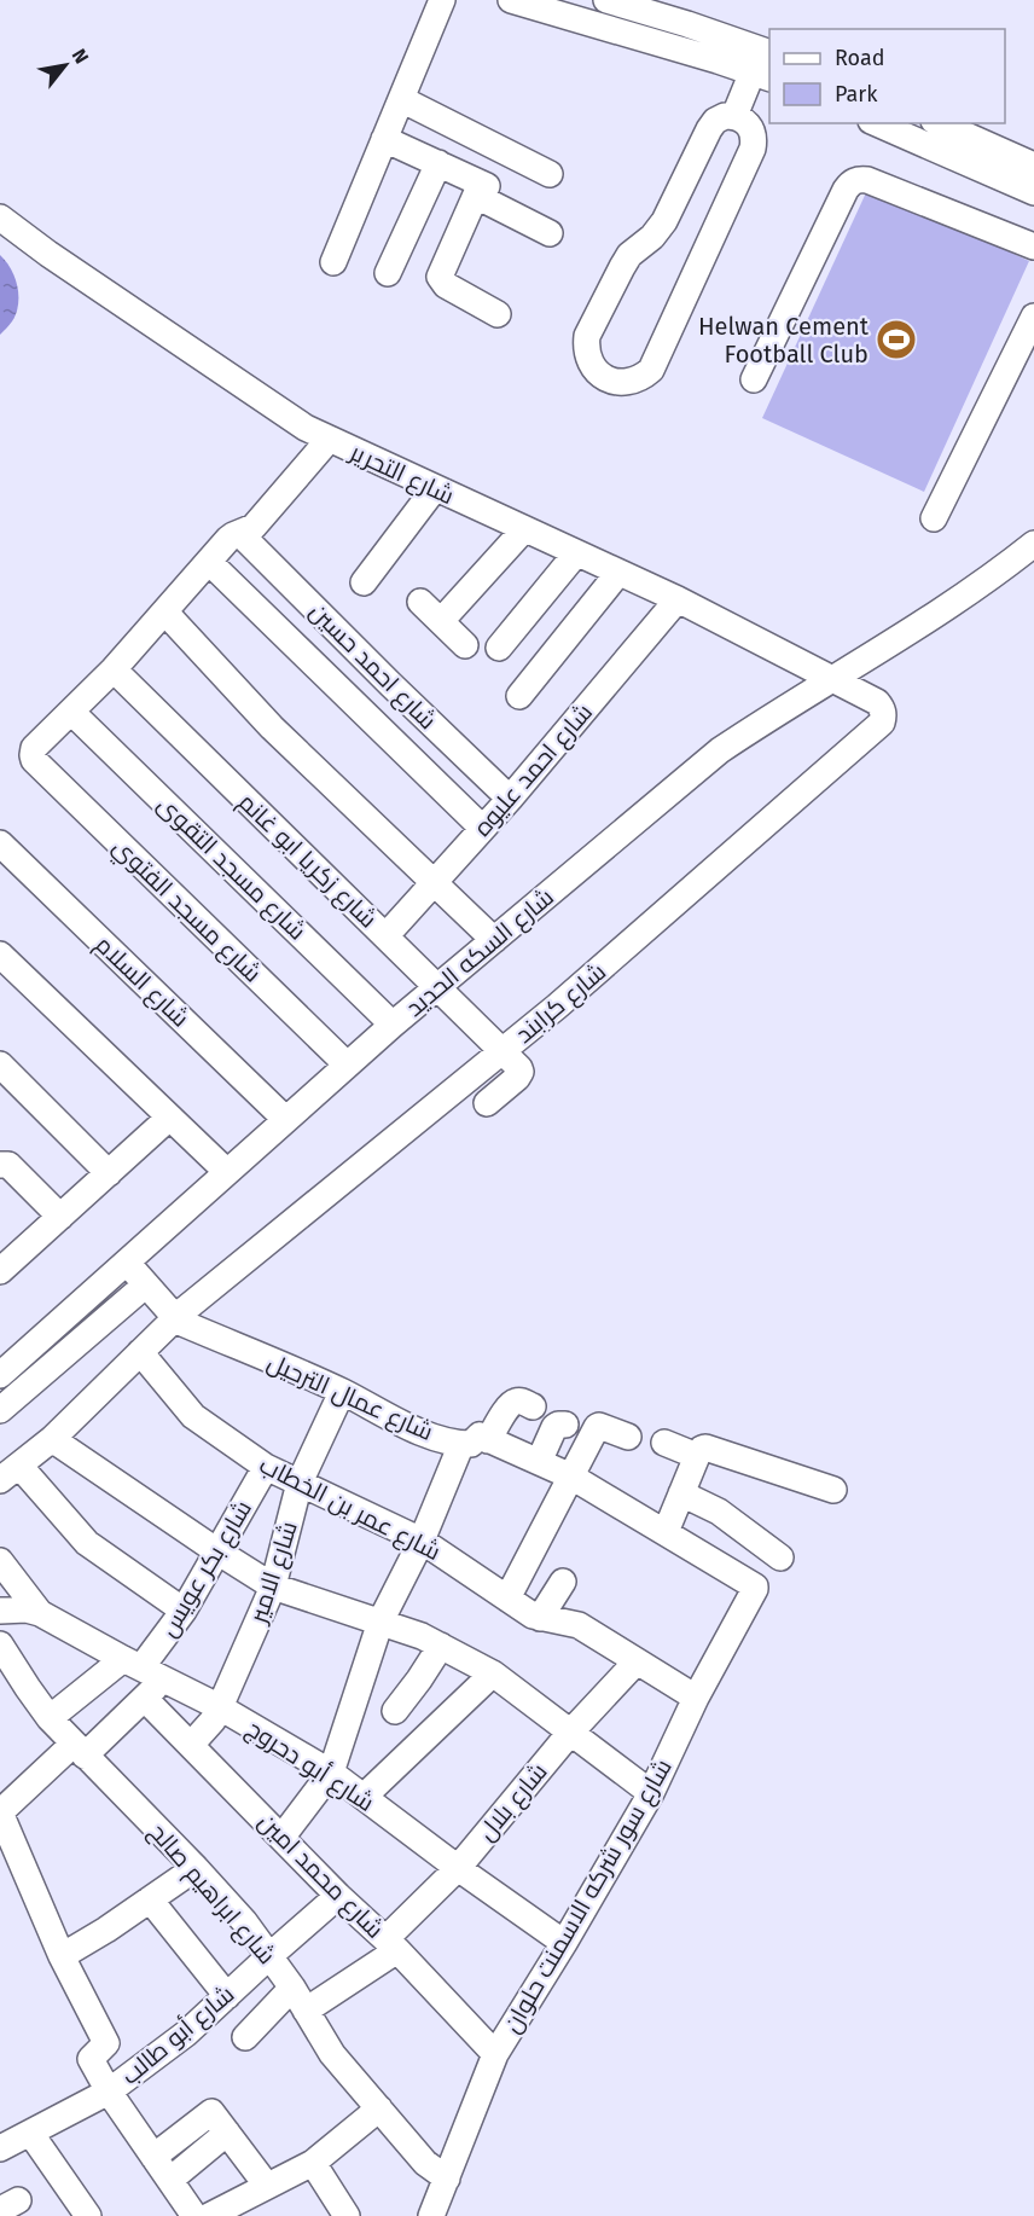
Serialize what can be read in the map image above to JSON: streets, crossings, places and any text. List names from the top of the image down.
{
  "streets": {
    "street": [
      "شارع التحرير",
      "شارع احمد حسين",
      "شارع احمد عليوه",
      "شارع زكريا ابو غانم",
      "شارع مسجد التقوى",
      "شارع مسجد الفتوي",
      "شارع السكه الحديد",
      "شارع السلام",
      "شارع كرابند",
      "شارع عمال الترحيل",
      "شارع عمر بن الخطاب",
      "شارع بكر عويس",
      "شارع الامير",
      "شارع أبو دحروج",
      "شارع بلال",
      "شارع محمد امين",
      "شارع ابراهيم صالح",
      "شارع سور شركه الاسمنت حلوان",
      "شارع أبو طالب"
    ]
  },
  "crossings": [
    ["شارع التحرير", "شارع احمد عليوه"],
    ["شارع التحرير", "شارع السكه الحديد"],
    ["شارع التحرير", "شارع كرابند"],
    ["شارع احمد حسين", "شارع احمد عليوه"],
    ["شارع احمد عليوه", "شارع زكريا ابو غانم"],
    ["شارع زكريا ابو غانم", "شارع السكه الحديد"],
    ["شارع زكريا ابو غانم", "شارع كرابند"],
    ["شارع مسجد التقوى", "شارع مسجد الفتوي"],
    ["شارع مسجد التقوى", "شارع السكه الحديد"],
    ["شارع مسجد الفتوي", "شارع السكه الحديد"],
    ["شارع السكه الحديد", "شارع السلام"],
    ["شارع السكه الحديد", "شارع كرابند"],
    ["شارع كرابند", "شارع عمال الترحيل"],
    ["شارع عمال الترحيل", "شارع الامير"],
    ["شارع عمر بن الخطاب", "شارع بكر عويس"],
    ["شارع عمر بن الخطاب", "شارع الامير"],
    ["شارع عمر بن الخطاب", "شارع بلال"],
    ["شارع عمر بن الخطاب", "شارع سور شركه الاسمنت حلوان"],
    ["شارع بكر عويس", "شارع أبو دحروج"],
    ["شارع الامير", "شارع أبو دحروج"],
    ["شارع الامير", "شارع محمد امين"],
    ["شارع أبو دحروج", "شارع بلال"],
    ["شارع أبو دحروج", "شارع سور شركه الاسمنت حلوان"],
    ["شارع بلال", "شارع محمد امين"],
    ["شارع بلال", "شارع ابراهيم صالح"],
    ["شارع محمد امين", "شارع سور شركه الاسمنت حلوان"],
    ["شارع محمد امين", "شارع أبو طالب"],
    ["شارع ابراهيم صالح", "شارع سور شركه الاسمنت حلوان"],
    ["شارع ابراهيم صالح", "شارع أبو طالب"]
  ],
  "places": {
    "sports": ["Helwan Cement Football Club"]
  },
  "legend": ["Road", "Park"],
  "north": "top right"
}
